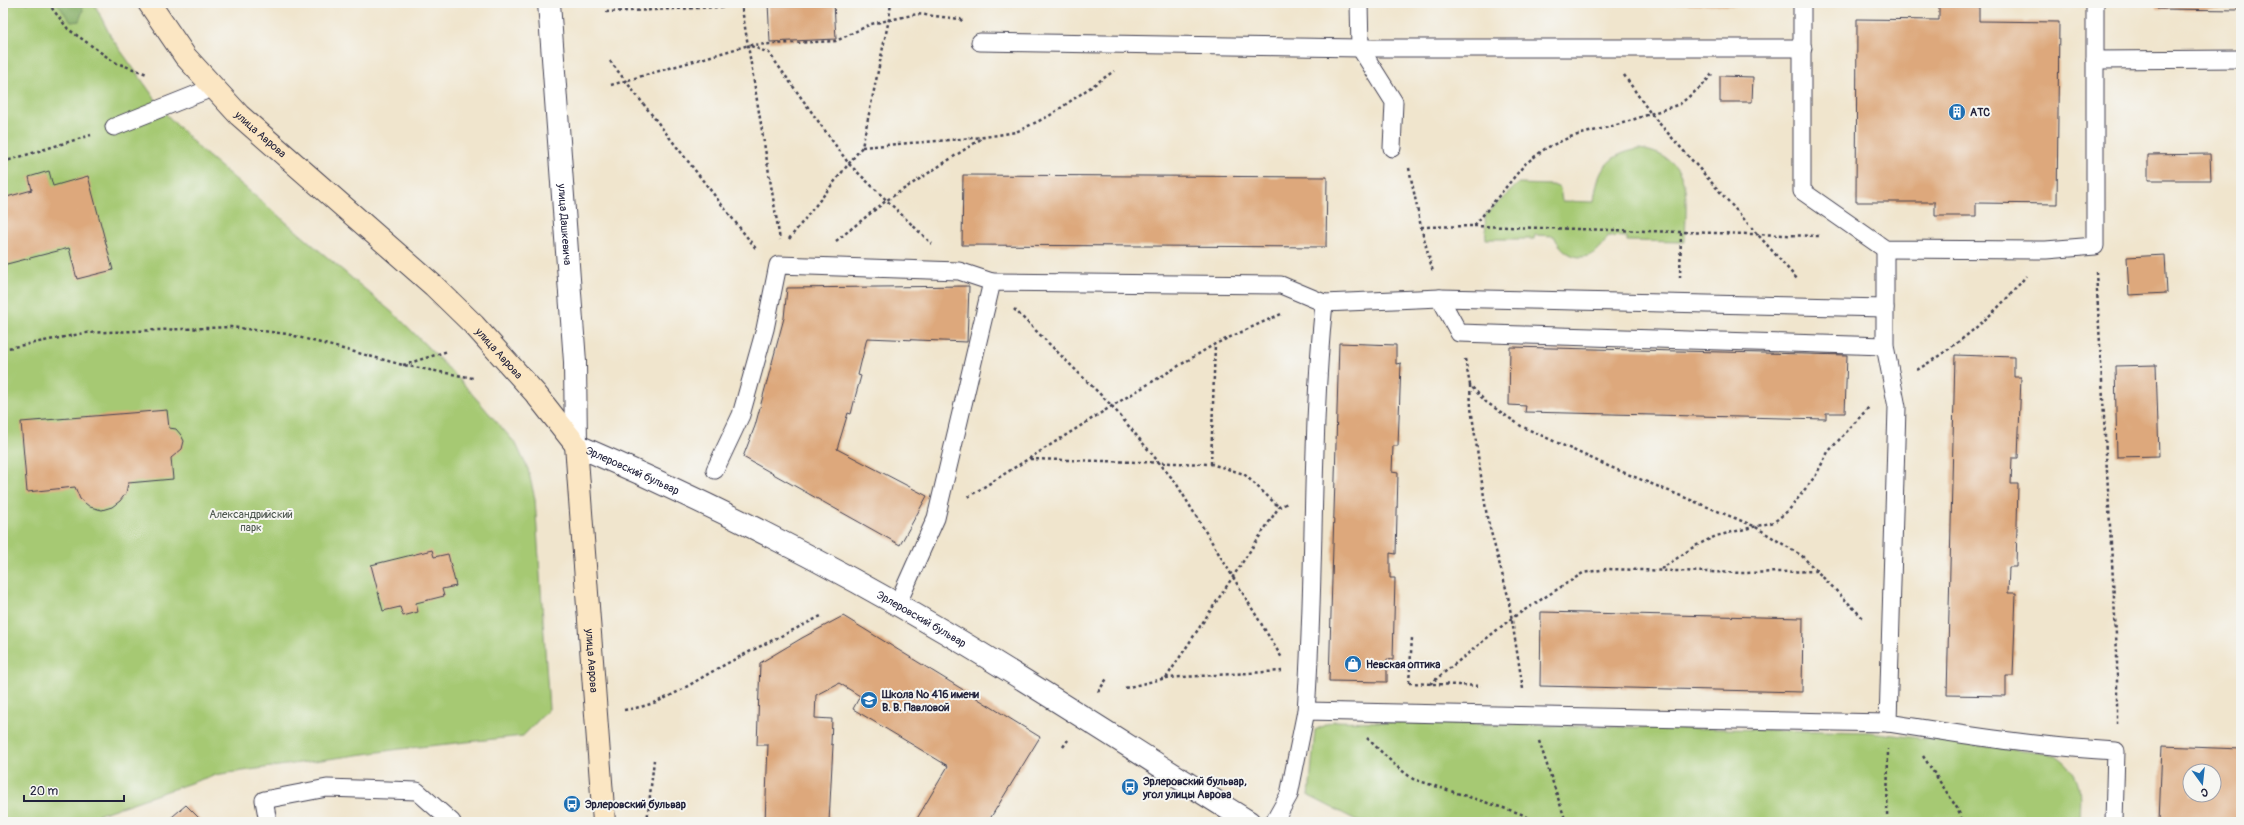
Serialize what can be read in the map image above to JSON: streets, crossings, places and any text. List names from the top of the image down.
{
  "streets": {
    "street": ["улица Аврова", "улица Дашкевича", "Эрлеровский бульвар"]
  },
  "crossings": [
    ["улица Аврова", "улица Дашкевича"],
    ["улица Аврова", "Эрлеровский бульвар"],
    ["улица Дашкевича", "Эрлеровский бульвар"]
  ],
  "parks": ["Александрийский парк"],
  "places": {
    "building": ["АТС"],
    "shop": ["Невская оптика"],
    "school or university": ["Школа № 416 имени В. В. Павловой"],
    "bus stop": ["Эрлеровский бульвар, угол улицы Аврова", "Эрлеровский бульвар"]
  },
  "scale_bar": "20 m",
  "north": "bottom"
}
